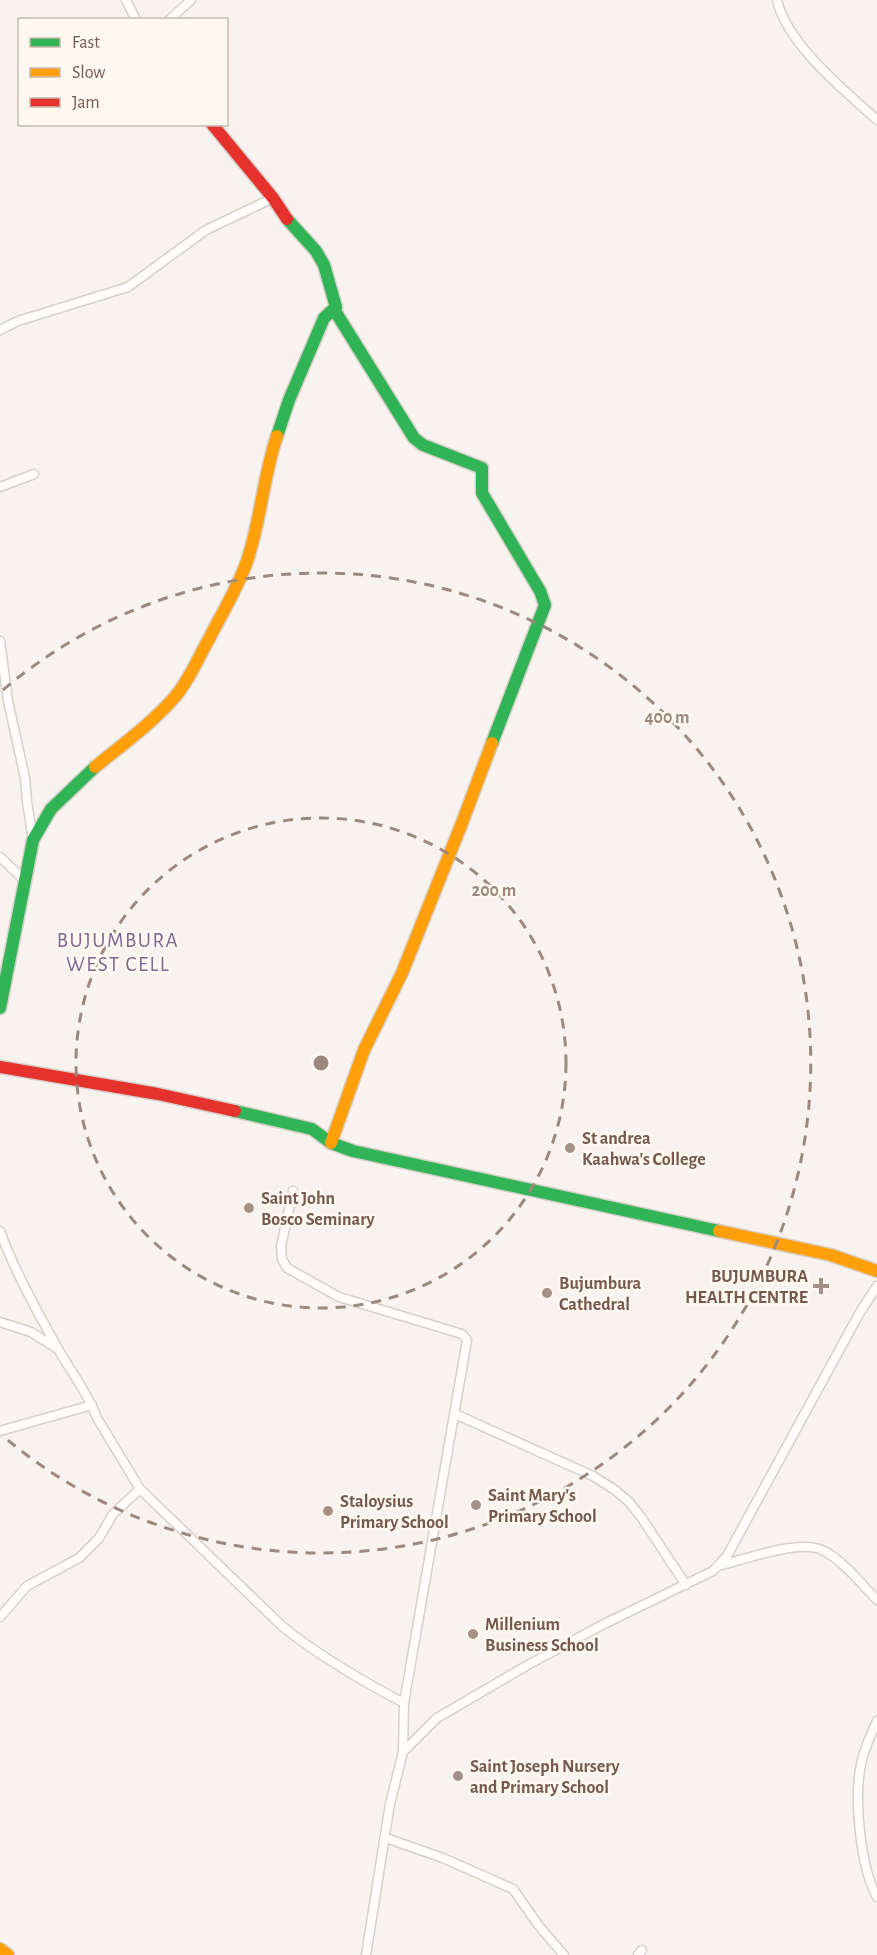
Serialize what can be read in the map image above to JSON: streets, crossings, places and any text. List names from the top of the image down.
{
  "districts": ["BUJUMBURA WEST CELL"],
  "places": {
    "other": [
      "St andrea Kaahwa's College",
      "Saint John Bosco Seminary",
      "Bujumbura Cathedral",
      "Saint Mary's Primary School",
      "Staloysius Primary School",
      "Millenium Business School",
      "Saint Joseph Nursery and Primary School"
    ],
    "health": ["BUJUMBURA HEALTH CENTRE"]
  },
  "legend": ["Fast", "Slow", "Jam"],
  "rings": ["400 m", "200 m"]
}
